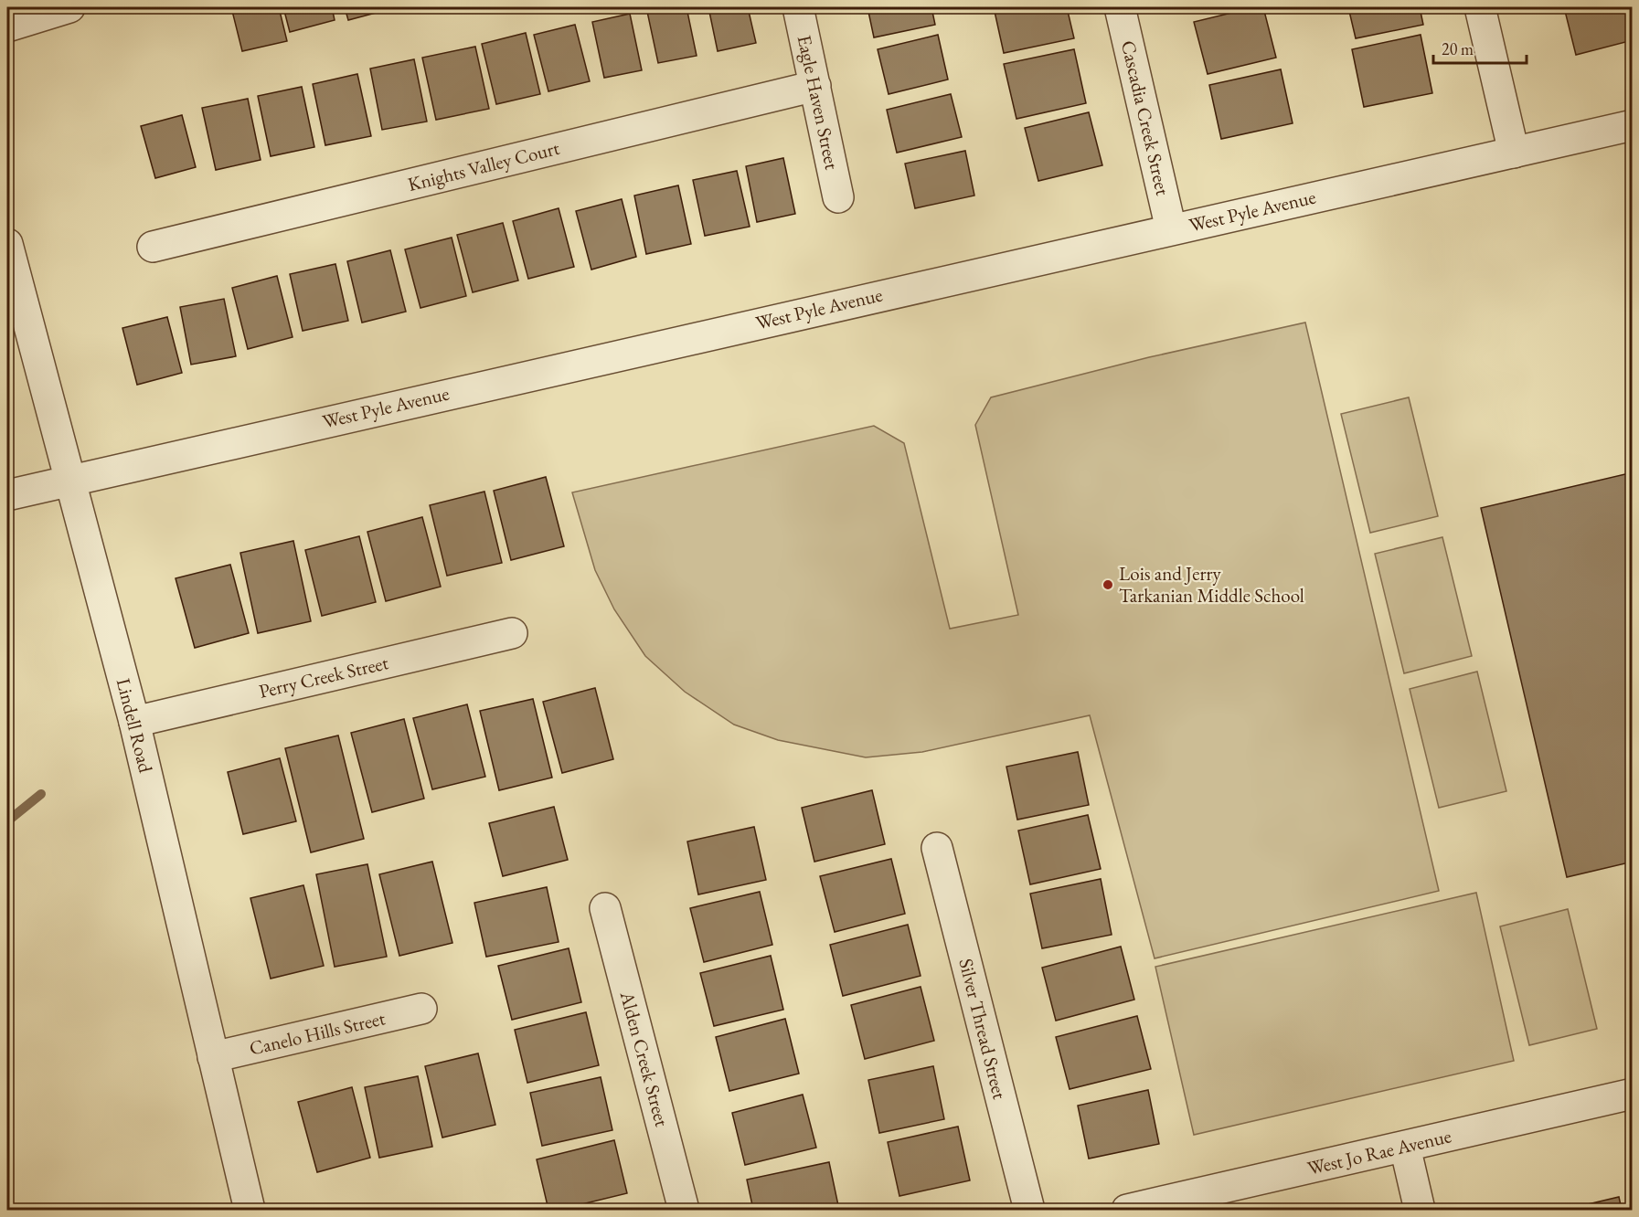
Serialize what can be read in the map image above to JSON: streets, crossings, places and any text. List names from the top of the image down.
{
  "streets": {
    "street": [
      "Eagle Haven Street",
      "Cascadia Creek Street",
      "Knights Valley Court",
      "West Pyle Avenue",
      "Perry Creek Street",
      "Lindell Road",
      "Silver Thread Street",
      "Canelo Hills Street",
      "Alden Creek Street",
      "West Jo Rae Avenue"
    ]
  },
  "crossings": [
    ["Eagle Haven Street", "Knights Valley Court"],
    ["Cascadia Creek Street", "West Pyle Avenue"],
    ["West Pyle Avenue", "Lindell Road"],
    ["Perry Creek Street", "Lindell Road"],
    ["Lindell Road", "Canelo Hills Street"]
  ],
  "places": ["Lois and Jerry Tarkanian Middle School"],
  "scale_bar": "20 m"
}
